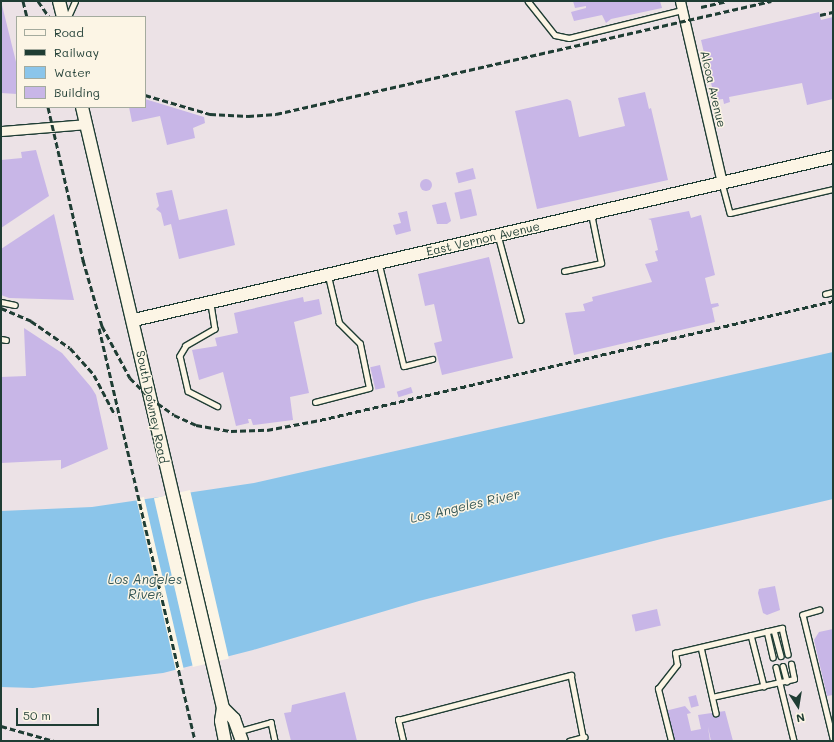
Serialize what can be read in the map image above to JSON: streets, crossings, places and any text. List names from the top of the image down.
{
  "streets": {
    "street": ["Alcoa Avenue", "East Vernon Avenue", "South Downey Road"]
  },
  "crossings": [
    ["Alcoa Avenue", "East Vernon Avenue"],
    ["East Vernon Avenue", "South Downey Road"]
  ],
  "water": ["Los Angeles River"],
  "legend": [
    "Road",
    "Railway",
    "Water",
    "Building"
  ],
  "scale_bar": "50 m",
  "north": "bottom"
}
